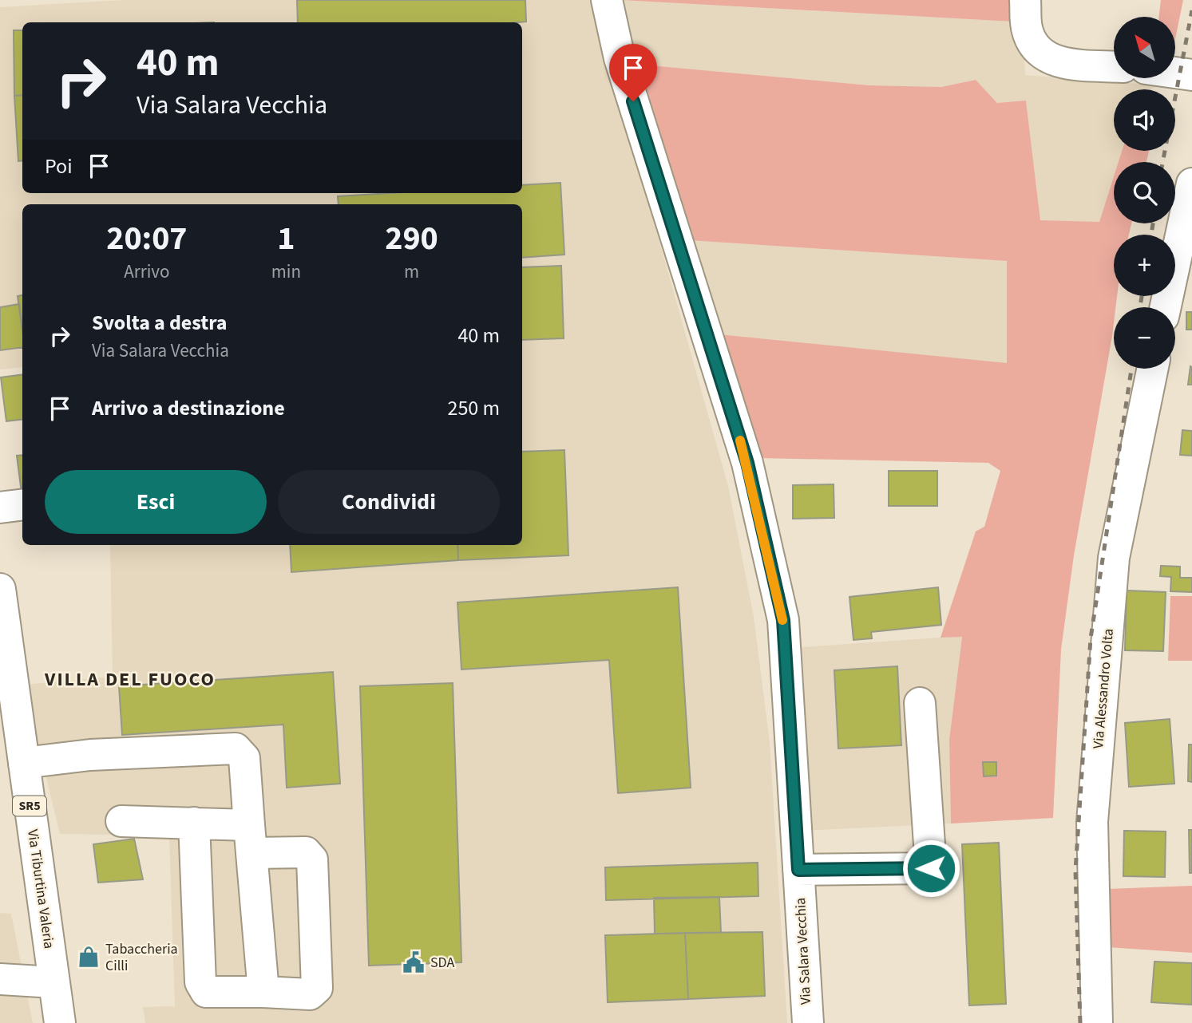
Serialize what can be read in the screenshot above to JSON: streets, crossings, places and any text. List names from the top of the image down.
{
  "streets": {
    "street": [
      "Via Alessandro Volta",
      "SR5",
      "Via Tiburtina Valeria",
      "Via Salara Vecchia"
    ]
  },
  "districts": ["VILLA DEL FUOCO"],
  "places": {
    "shop": ["Tabaccheria Cilli"],
    "public building": ["SDA"]
  },
  "north": "top left",
  "page": {
    "map_buttons": ["+", "−"],
    "turn": ["40 m", "Via Salara Vecchia"],
    "then": "Poi",
    "eta": [
      "20:07",
      "Arrivo",
      "1",
      "min",
      "290",
      "m"
    ],
    "list": [
      {
        "name": "Svolta a destra",
        "note": "Via Salara Vecchia",
        "value": "40 m"
      },
      {
        "name": "Arrivo a destinazione",
        "value": "250 m"
      }
    ],
    "buttons": ["Esci", "Condividi"]
  }
}
